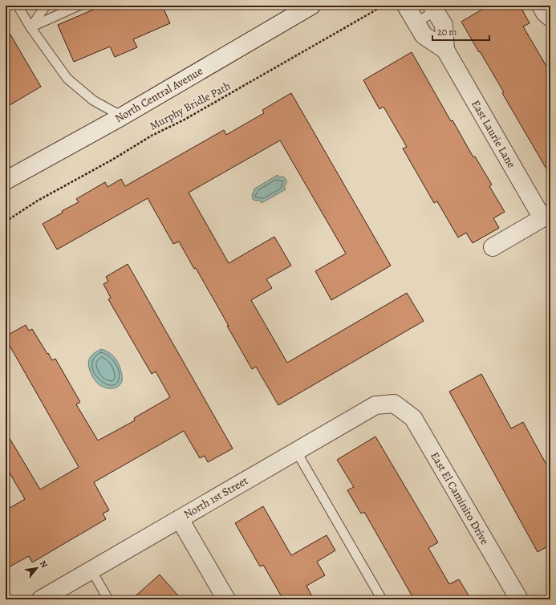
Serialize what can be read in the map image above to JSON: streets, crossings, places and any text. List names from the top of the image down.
{
  "streets": {
    "street": [
      "North Central Avenue",
      "East Laurie Lane",
      "North 1st Street",
      "East El Caminito Drive"
    ],
    "path": ["Murphy Bridle Path"]
  },
  "crossings": [
    ["North 1st Street", "East El Caminito Drive"]
  ],
  "scale_bar": "20 m",
  "north": "top right"
}
